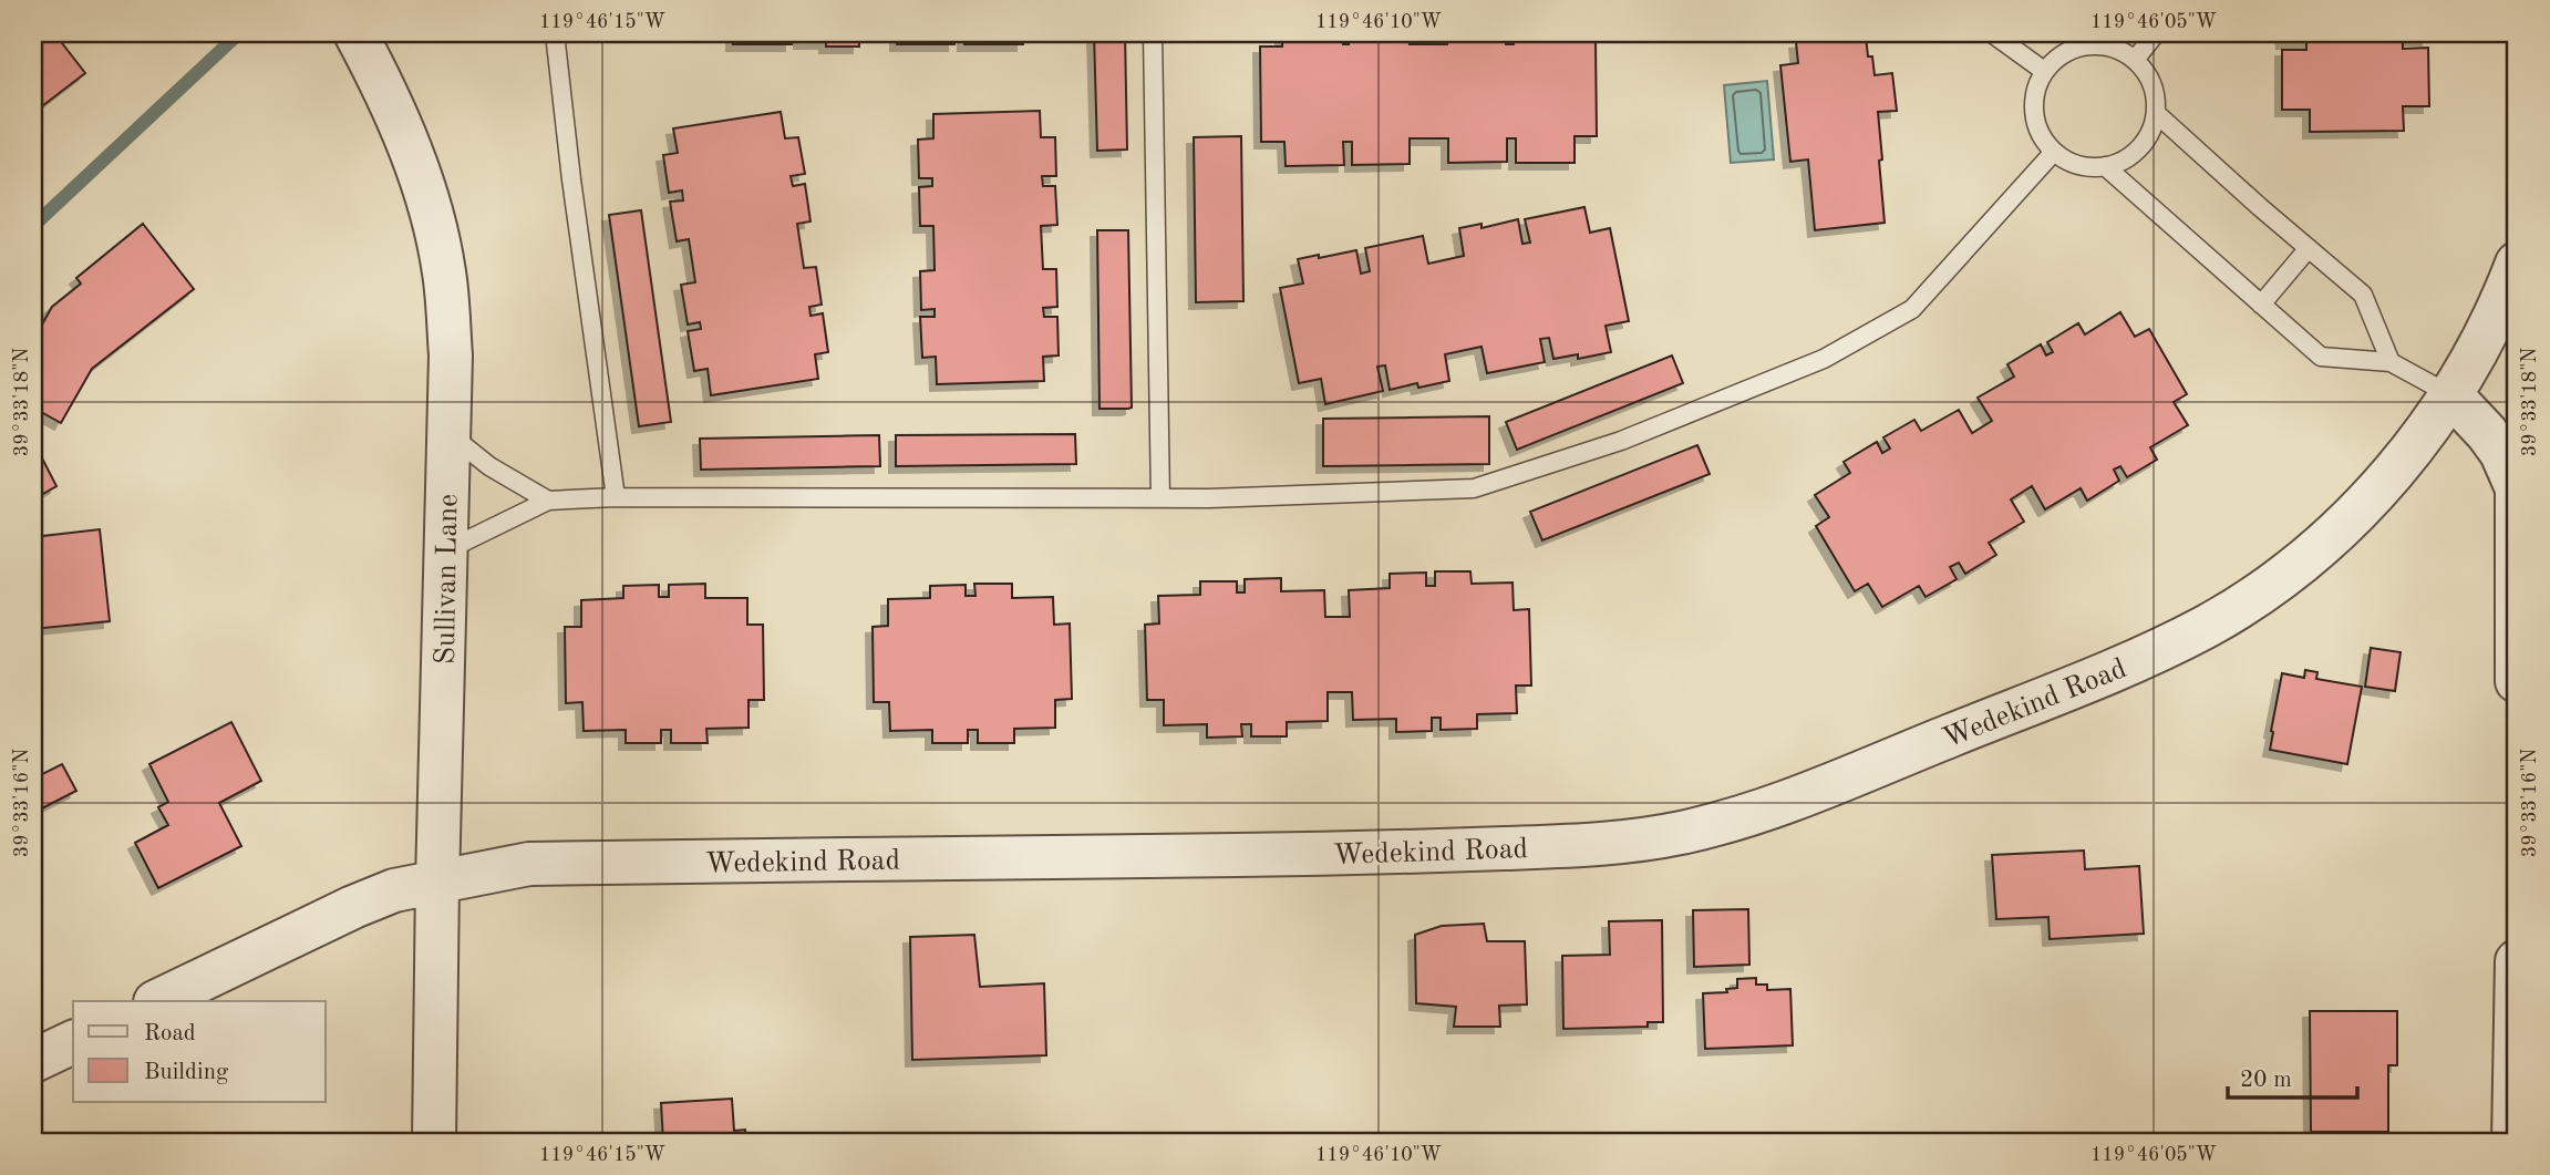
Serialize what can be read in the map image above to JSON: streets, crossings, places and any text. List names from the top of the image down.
{
  "streets": {
    "street": ["Sullivan Lane", "Wedekind Road"]
  },
  "crossings": [
    ["Sullivan Lane", "Wedekind Road"]
  ],
  "legend": ["Road", "Building"],
  "scale_bar": "20 m",
  "coordinates": [
    "119°46'15\"W",
    "119°46'10\"W",
    "119°46'05\"W",
    "39°33'18\"N",
    "39°33'16\"N"
  ]
}
